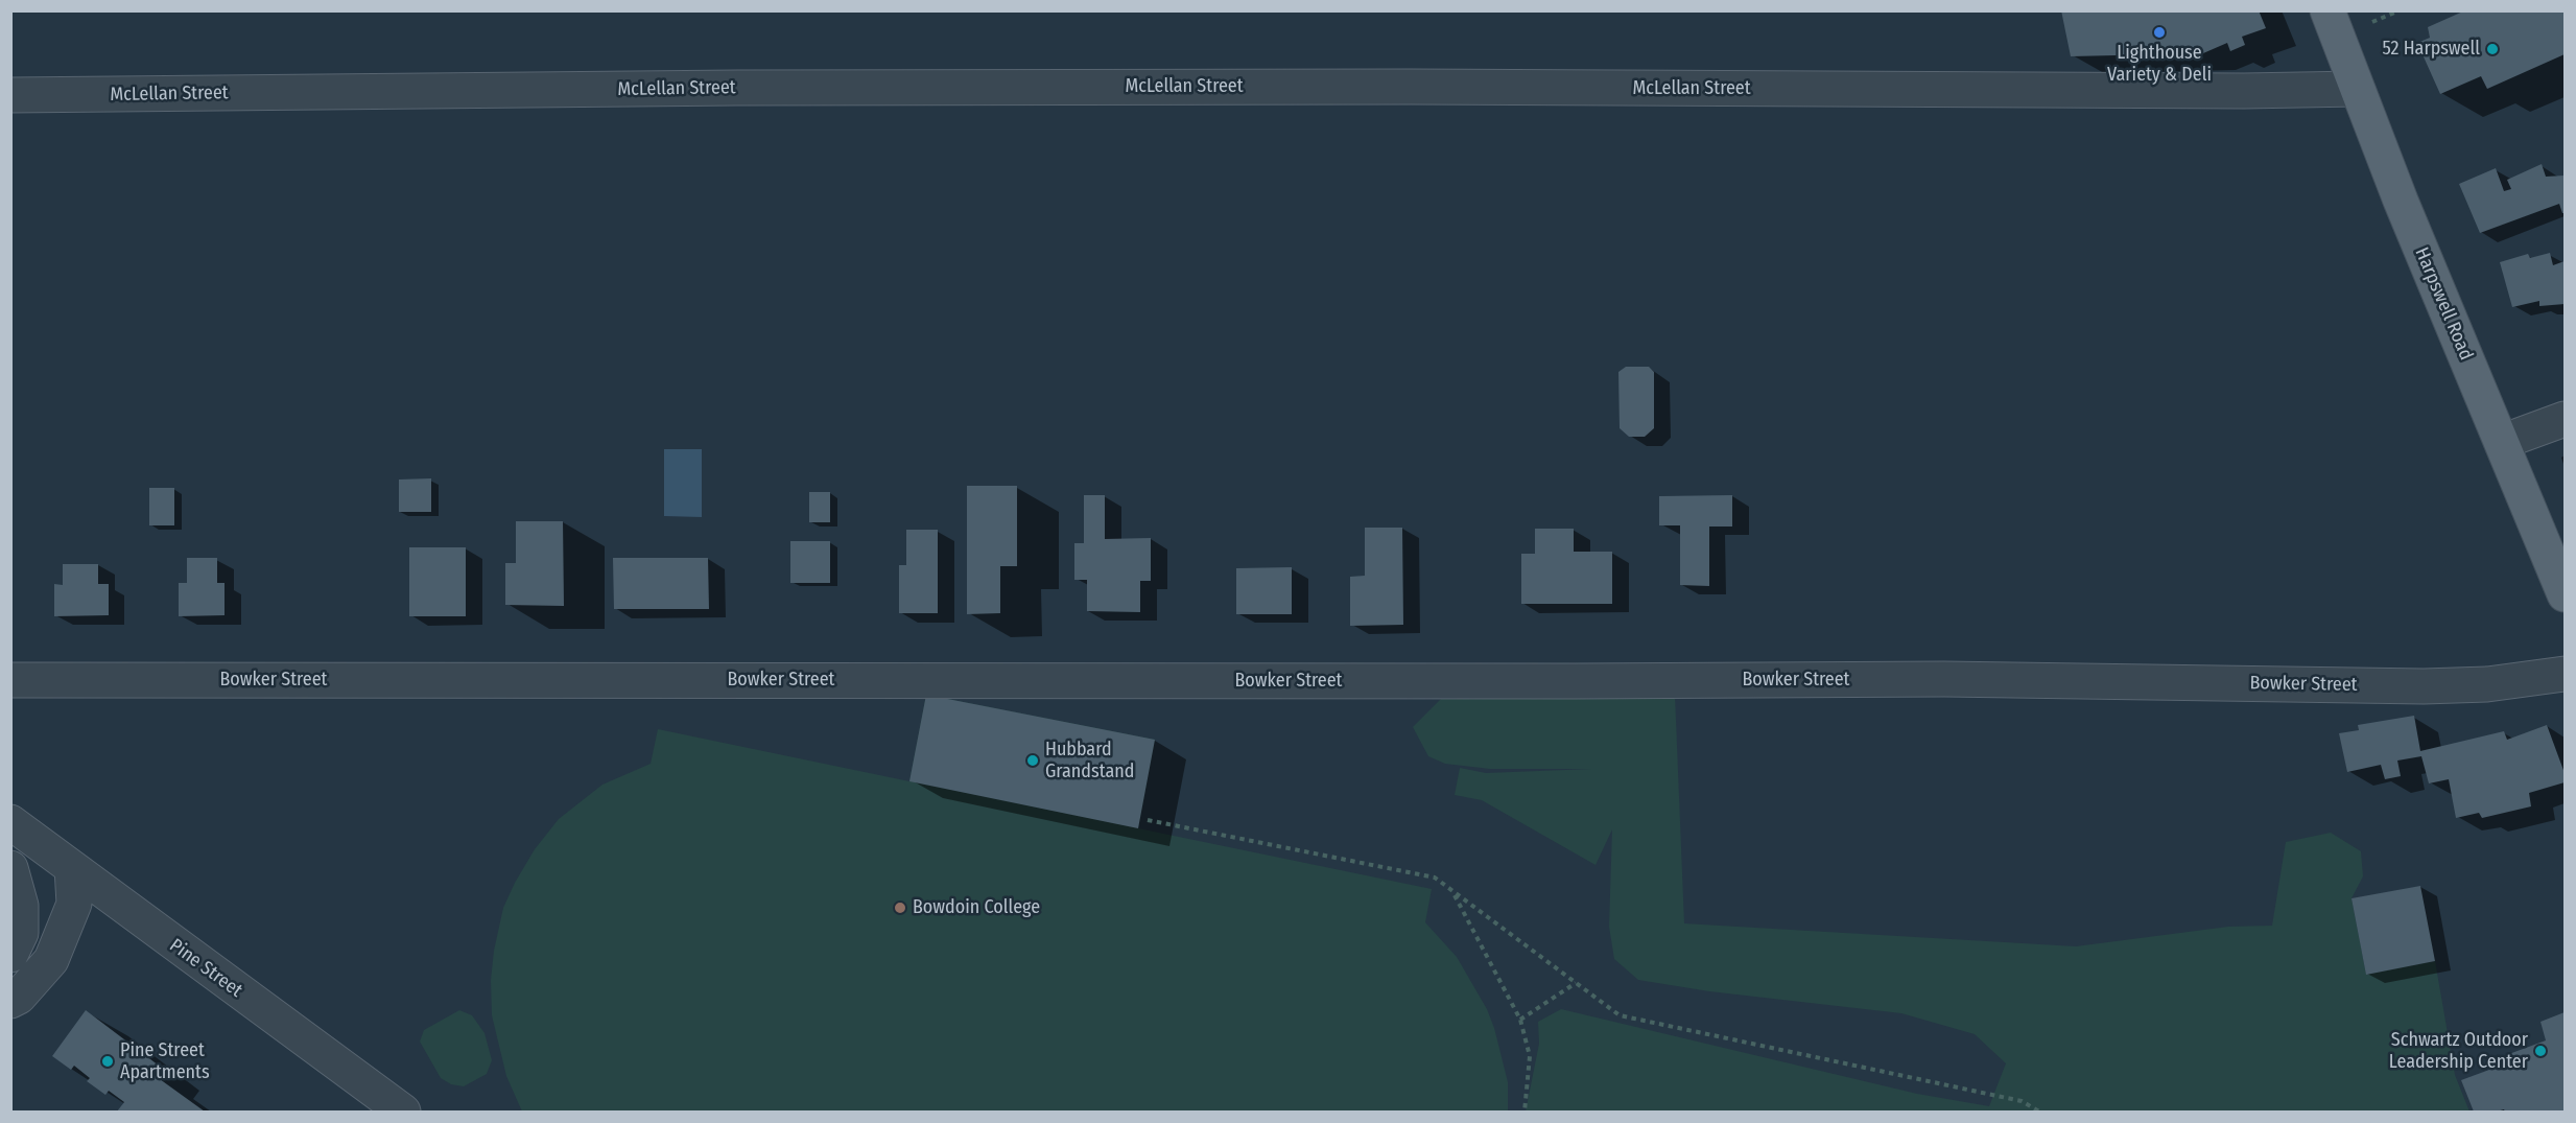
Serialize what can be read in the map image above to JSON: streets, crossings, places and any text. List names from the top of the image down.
{
  "streets": {
    "main road": ["Harpswell Road"],
    "street": ["McLellan Street", "Bowker Street", "Pine Street"]
  },
  "crossings": [
    ["McLellan Street", "Harpswell Road"]
  ],
  "places": [
    "Lighthouse Variety & Deli",
    "52 Harpswell",
    "Hubbard Grandstand",
    "Bowdoin College",
    "Schwartz Outdoor Leadership Center",
    "Pine Street Apartments"
  ]
}
